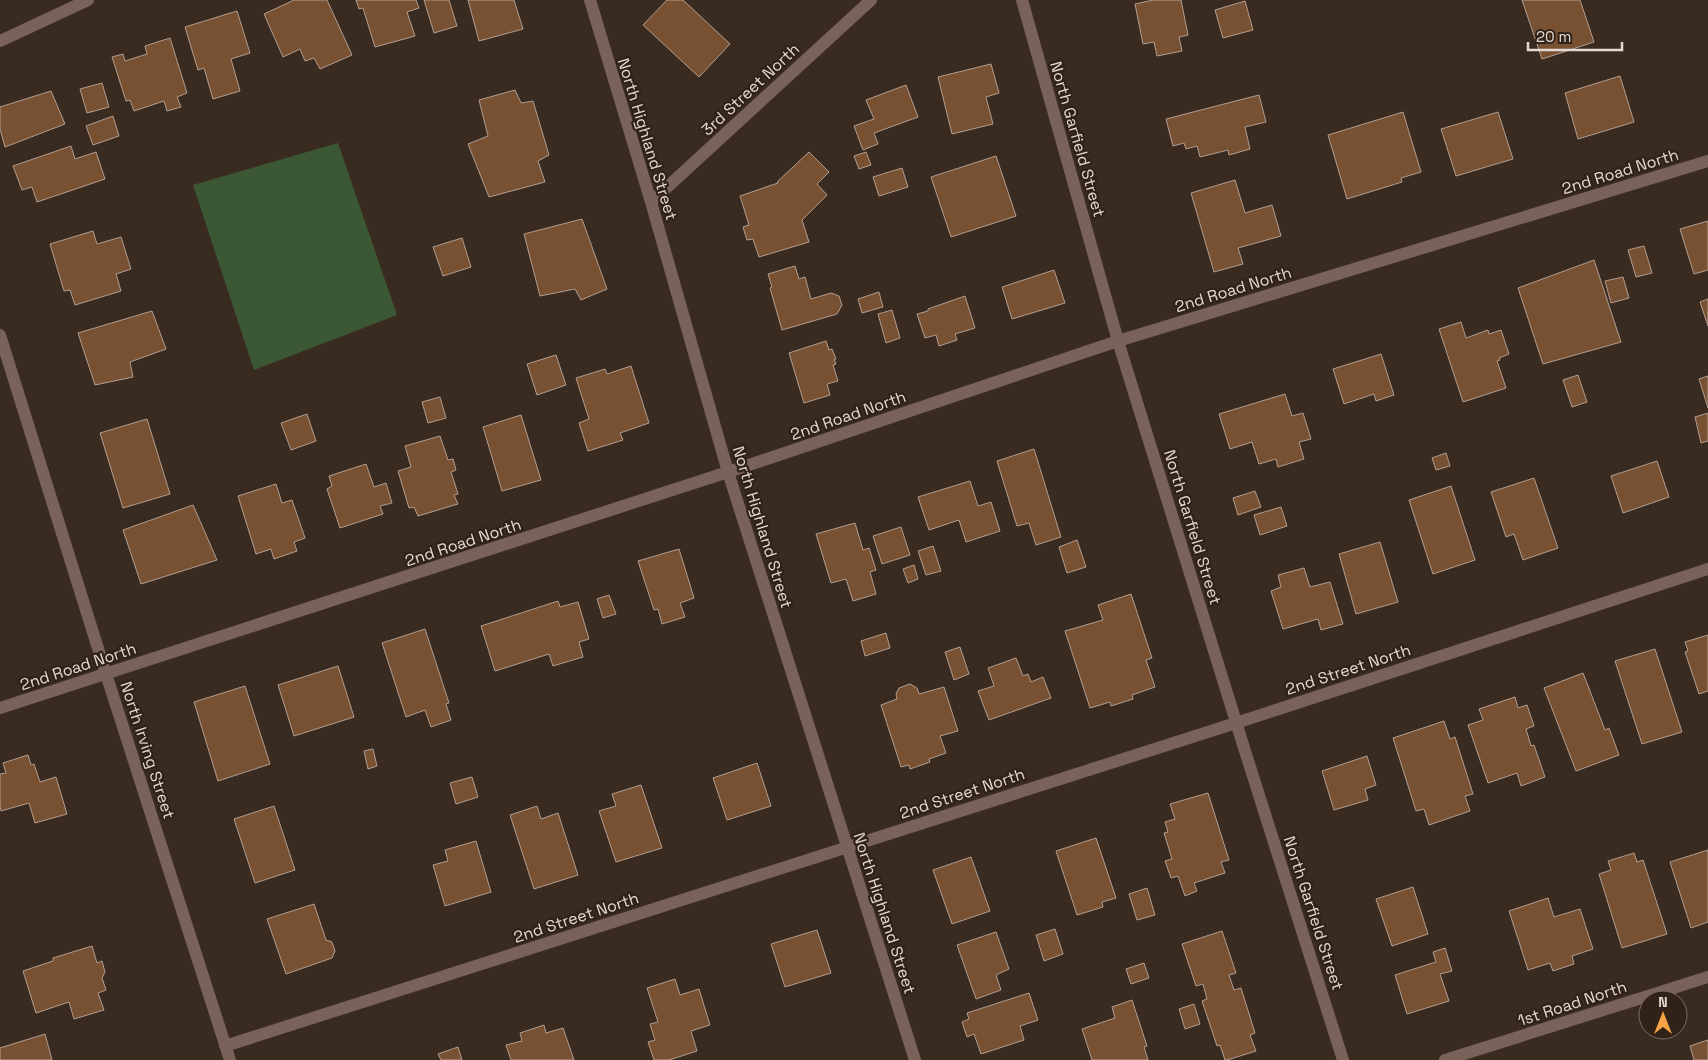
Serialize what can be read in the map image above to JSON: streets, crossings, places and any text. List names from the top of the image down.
{
  "streets": {
    "street": [
      "3rd Street North",
      "North Highland Street",
      "North Garfield Street",
      "2nd Road North",
      "2nd Street North",
      "North Irving Street",
      "1st Road North"
    ]
  },
  "crossings": [
    ["3rd Street North", "North Highland Street"],
    ["North Highland Street", "2nd Road North"],
    ["North Highland Street", "2nd Street North"],
    ["North Garfield Street", "2nd Road North"],
    ["North Garfield Street", "2nd Street North"],
    ["2nd Road North", "North Irving Street"],
    ["2nd Street North", "North Irving Street"]
  ],
  "scale_bar": "20 m",
  "north": "top"
}
